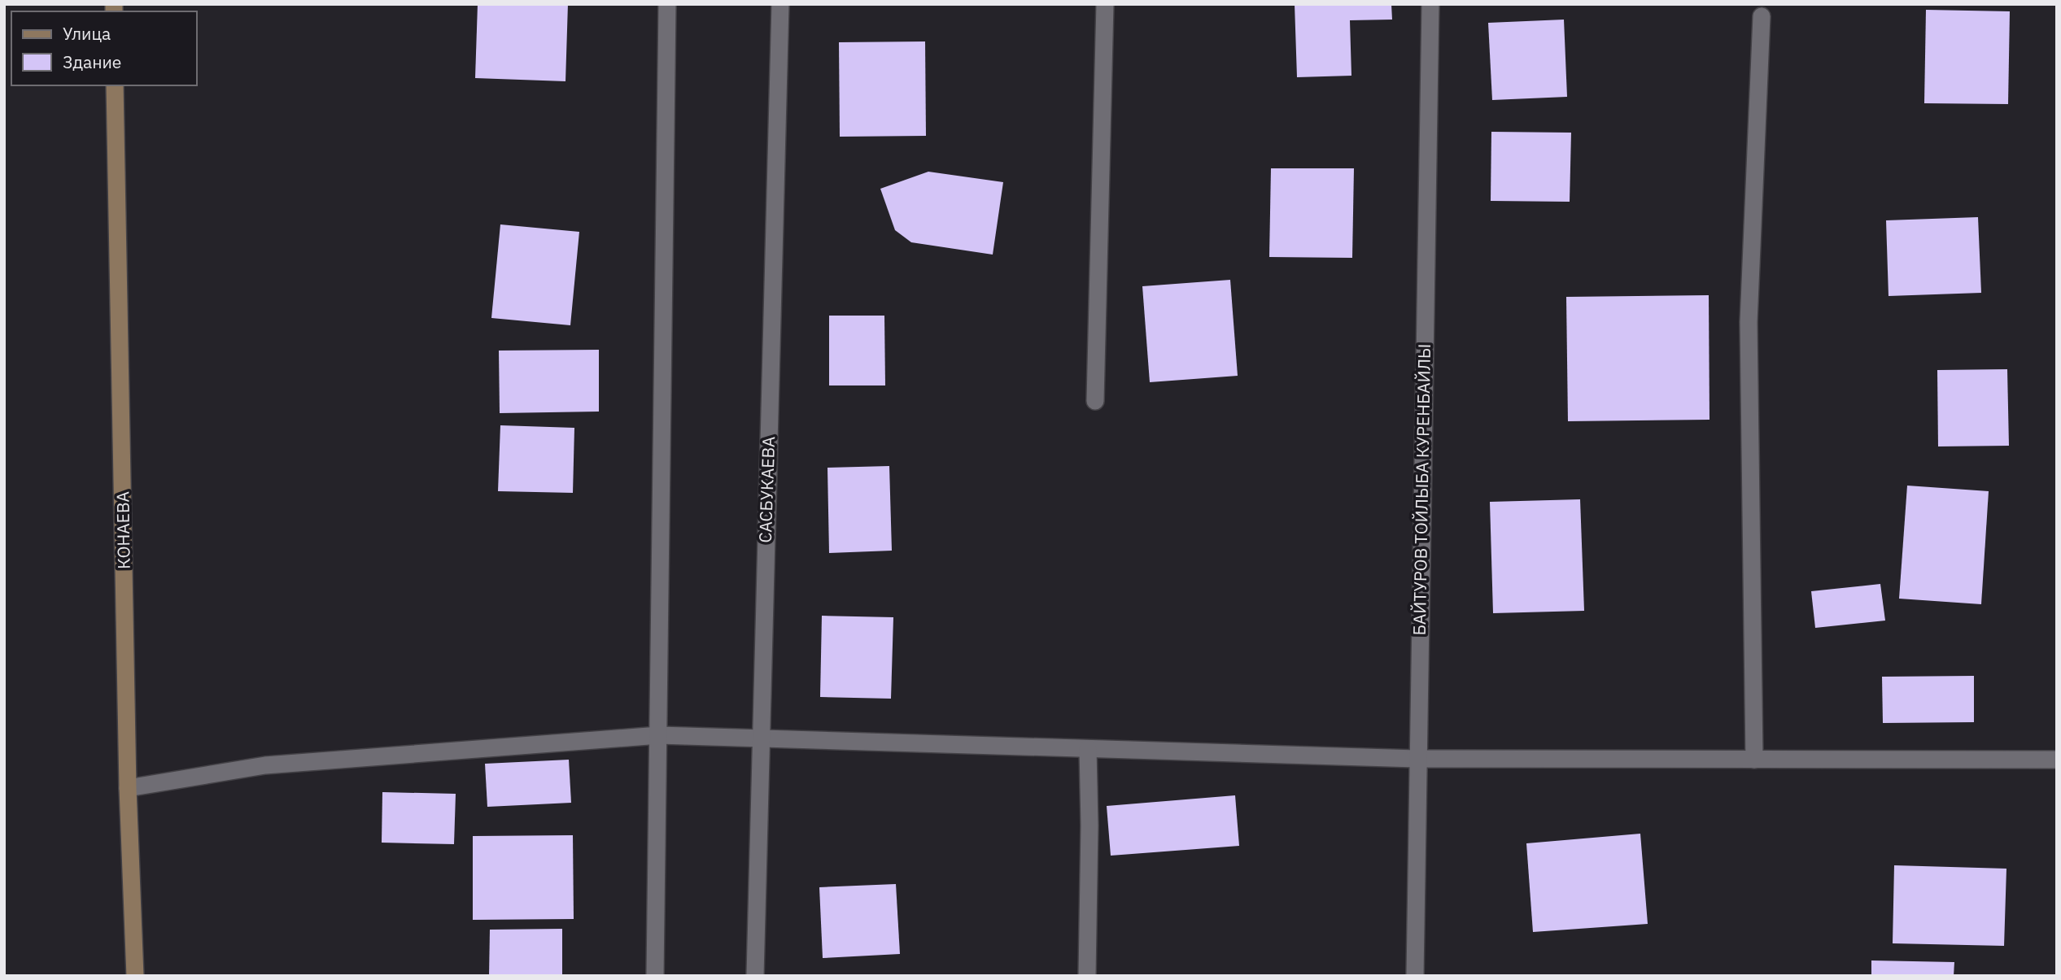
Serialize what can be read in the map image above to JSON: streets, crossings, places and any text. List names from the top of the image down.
{
  "streets": {
    "main road": ["КОНАЕВА"],
    "street": ["САСБУКАЕВА", "БАЙТУРОВ ТОЙЛЫБА КУРЕНБАЙЛЫ"]
  },
  "legend": ["Улица", "Здание"]
}
